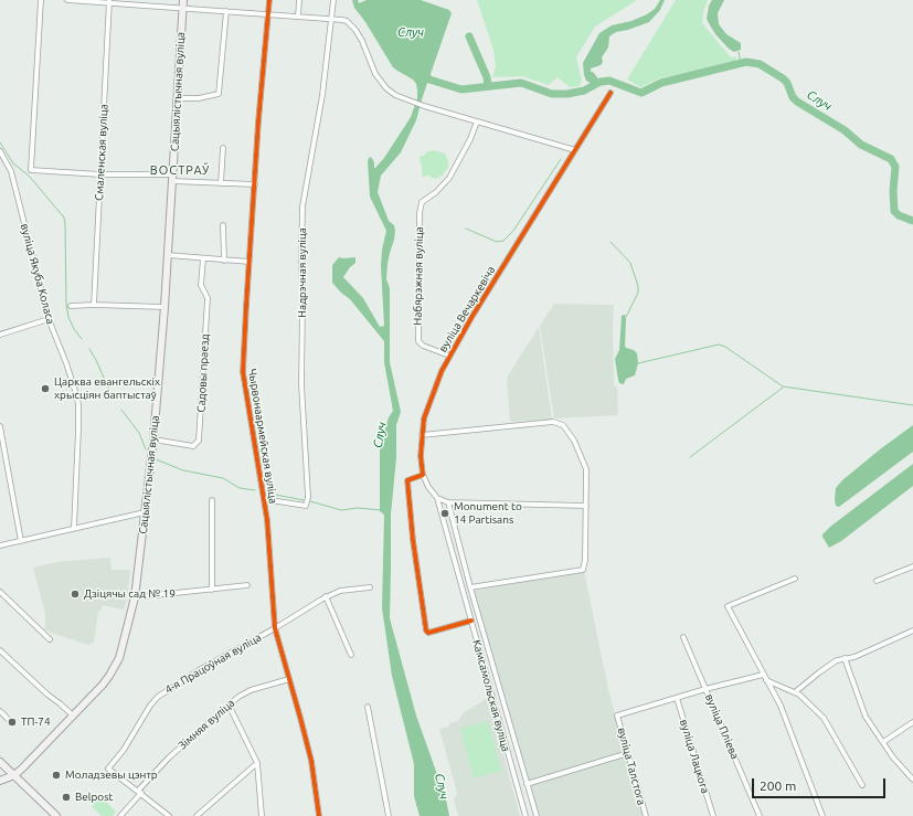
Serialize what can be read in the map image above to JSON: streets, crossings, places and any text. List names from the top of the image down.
{
  "streets": {
    "main road": ["Сацыялістычная вуліца"],
    "street": [
      "Смаленская вуліца",
      "Надрэчная вуліца",
      "вуліца Якуба Коласа",
      "Набярэжная вуліца",
      "вуліца Вечаркевіча",
      "Садовы праезд",
      "Чырвонаармейская вуліца",
      "4-я Працоўная вуліца",
      "Камсамольская вуліца",
      "Зімняя вуліца",
      "вуліца Пліева",
      "вуліца Лацкога",
      "вуліца Талстога"
    ]
  },
  "crossings": [
    ["Сацыялістычная вуліца", "Садовы праезд"],
    ["Надрэчная вуліца", "Чырвонаармейская вуліца"],
    ["Набярэжная вуліца", "вуліца Вечаркевіча"],
    ["вуліца Вечаркевіча", "Камсамольская вуліца"],
    ["Чырвонаармейская вуліца", "4-я Працоўная вуліца"],
    ["Чырвонаармейская вуліца", "Зімняя вуліца"],
    ["4-я Працоўная вуліца", "Зімняя вуліца"],
    ["вуліца Лацкога", "вуліца Талстога"]
  ],
  "districts": ["ВОСТРАЎ"],
  "water": ["Случ"],
  "places": [
    "Царква евангельскіх хрысціян баптыстаў",
    "Monument to 14 Partisans",
    "Дзіцячы сад № 19",
    "ТП-74",
    "Моладзевы цэнтр",
    "Belpost"
  ],
  "scale_bar": "200 m"
}
